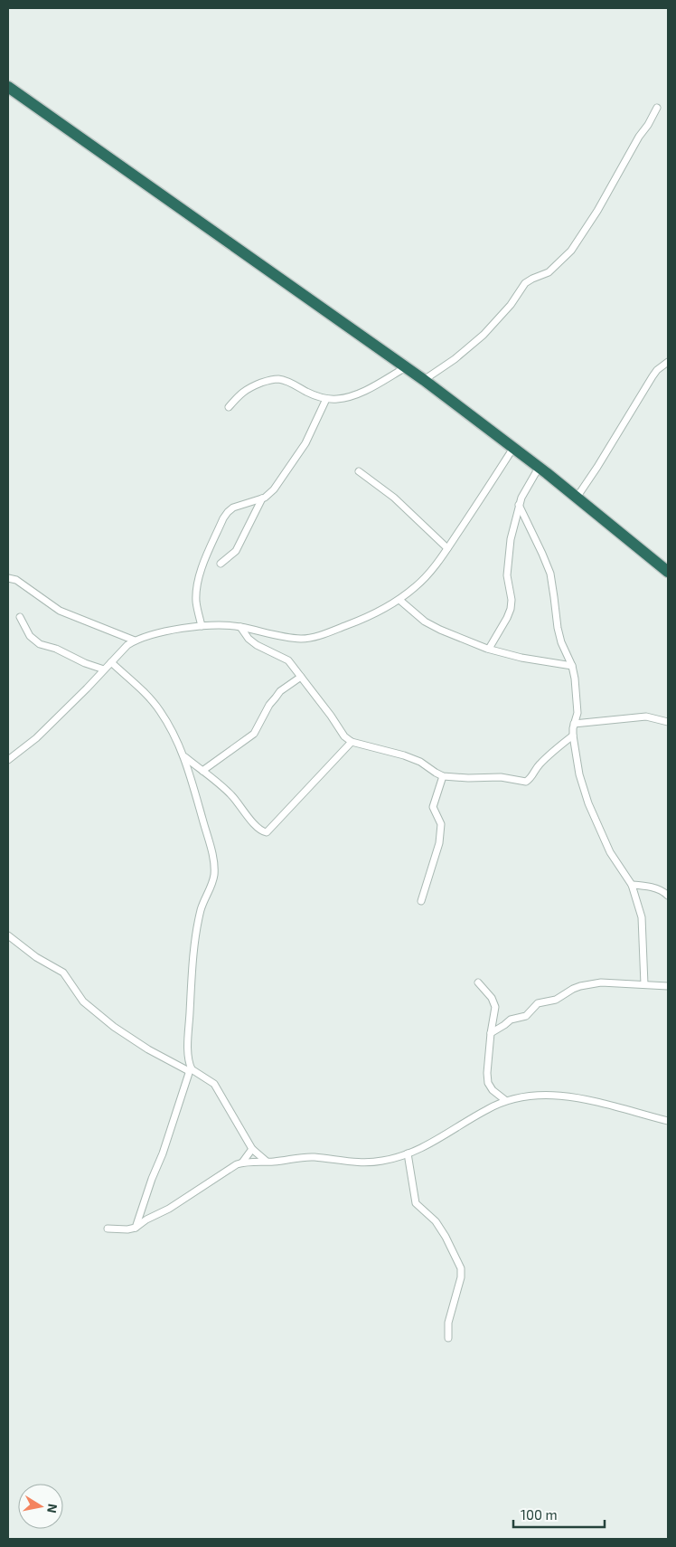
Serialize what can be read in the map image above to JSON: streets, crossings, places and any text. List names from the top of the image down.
{
  "scale_bar": "100 m",
  "north": "right"
}
